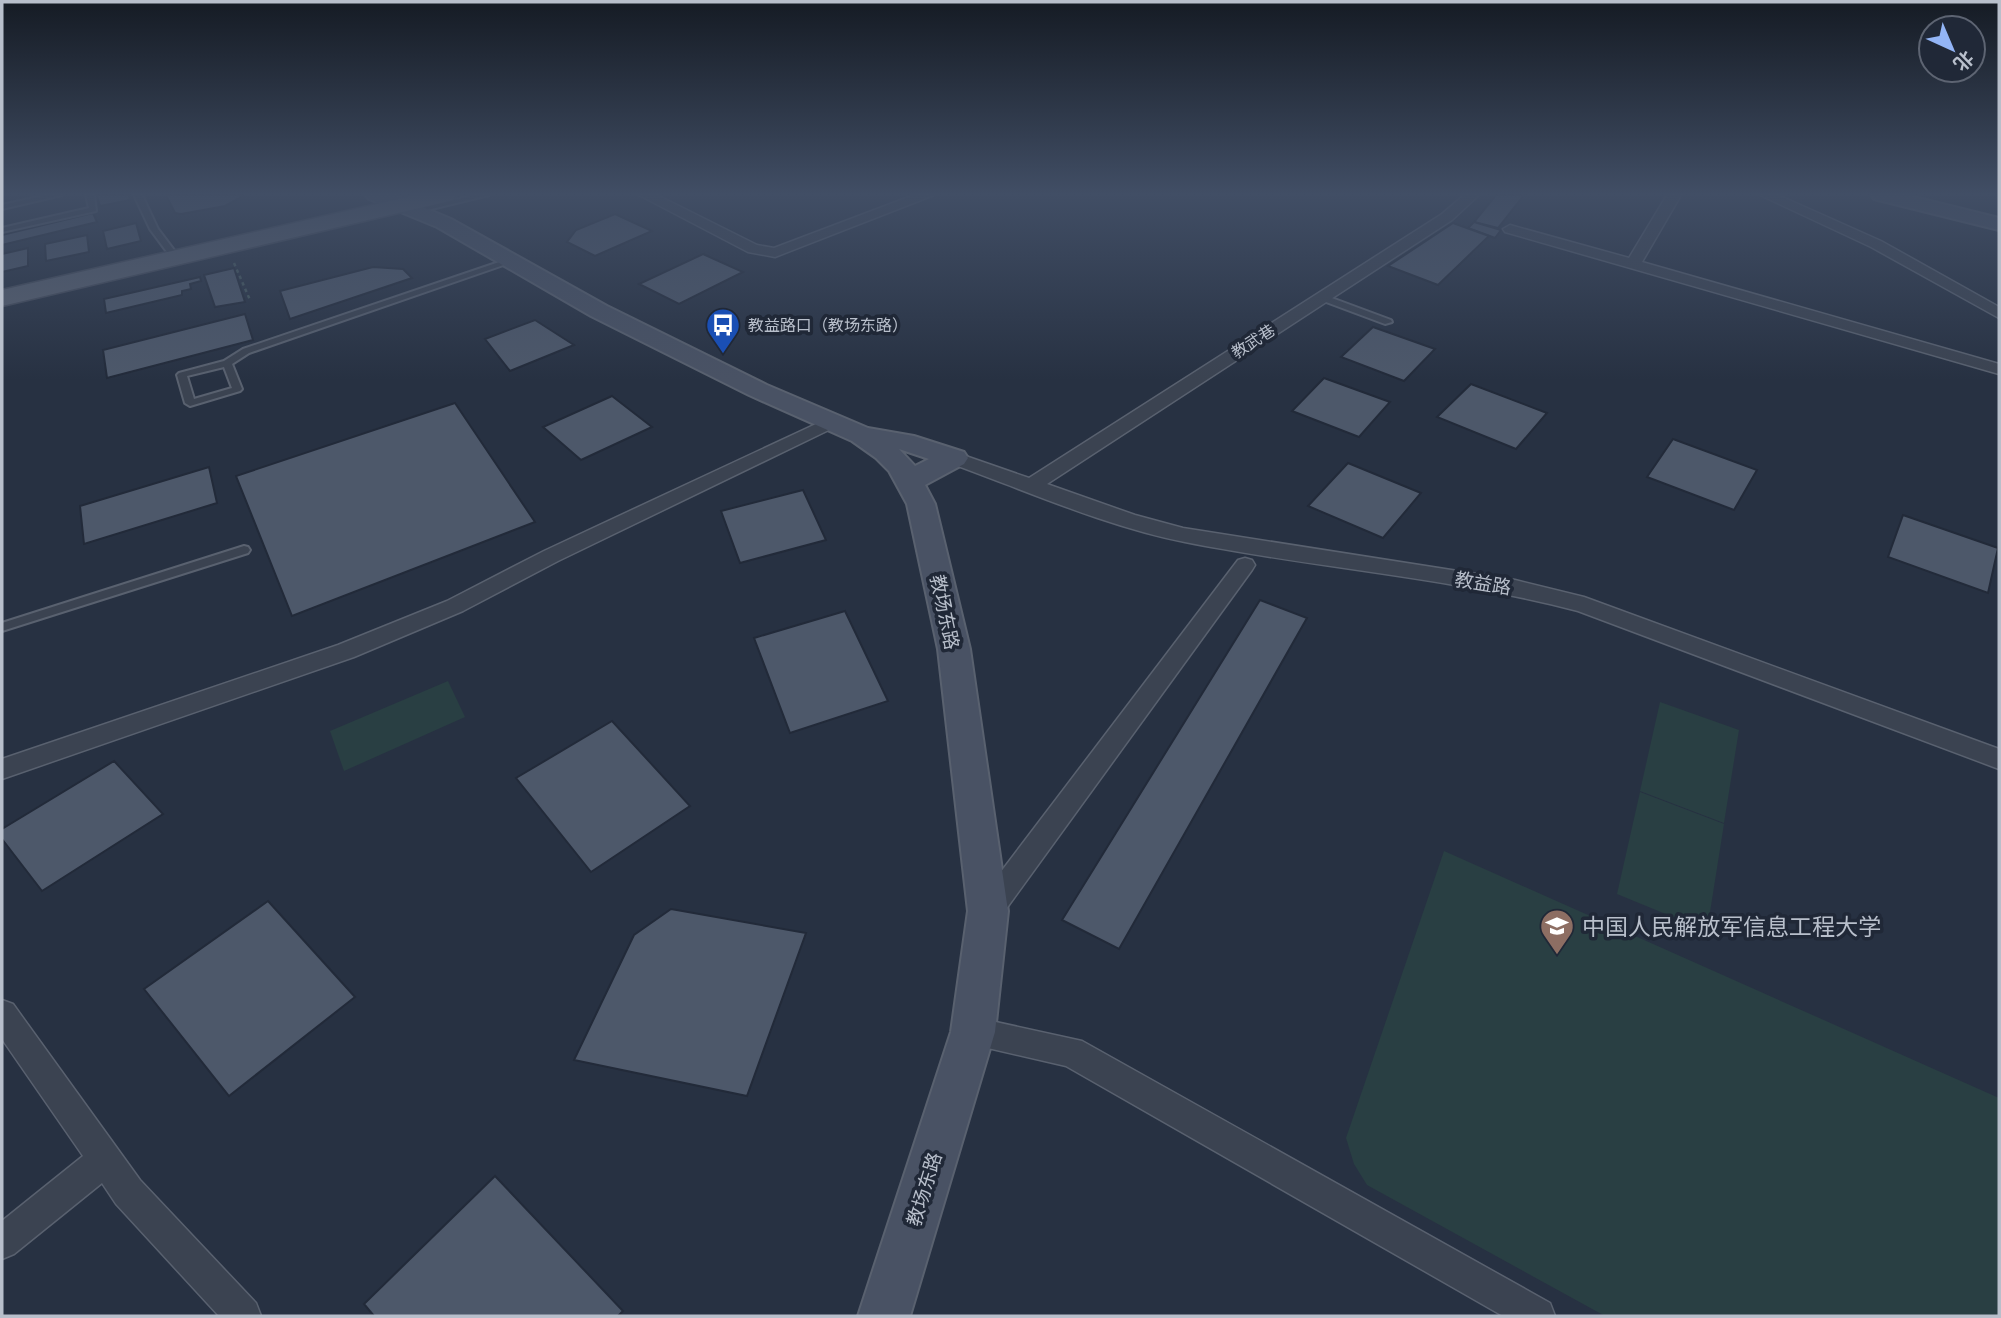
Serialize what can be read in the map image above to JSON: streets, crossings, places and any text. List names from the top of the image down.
{
  "streets": {
    "street": ["教武巷", "教益路", "教场东路"]
  },
  "crossings": [
    ["教武巷", "教益路"]
  ],
  "places": {
    "bus stop": ["教益路口（教场东路）"],
    "school or university": ["中国人民解放军信息工程大学"]
  },
  "north": "bottom right"
}
